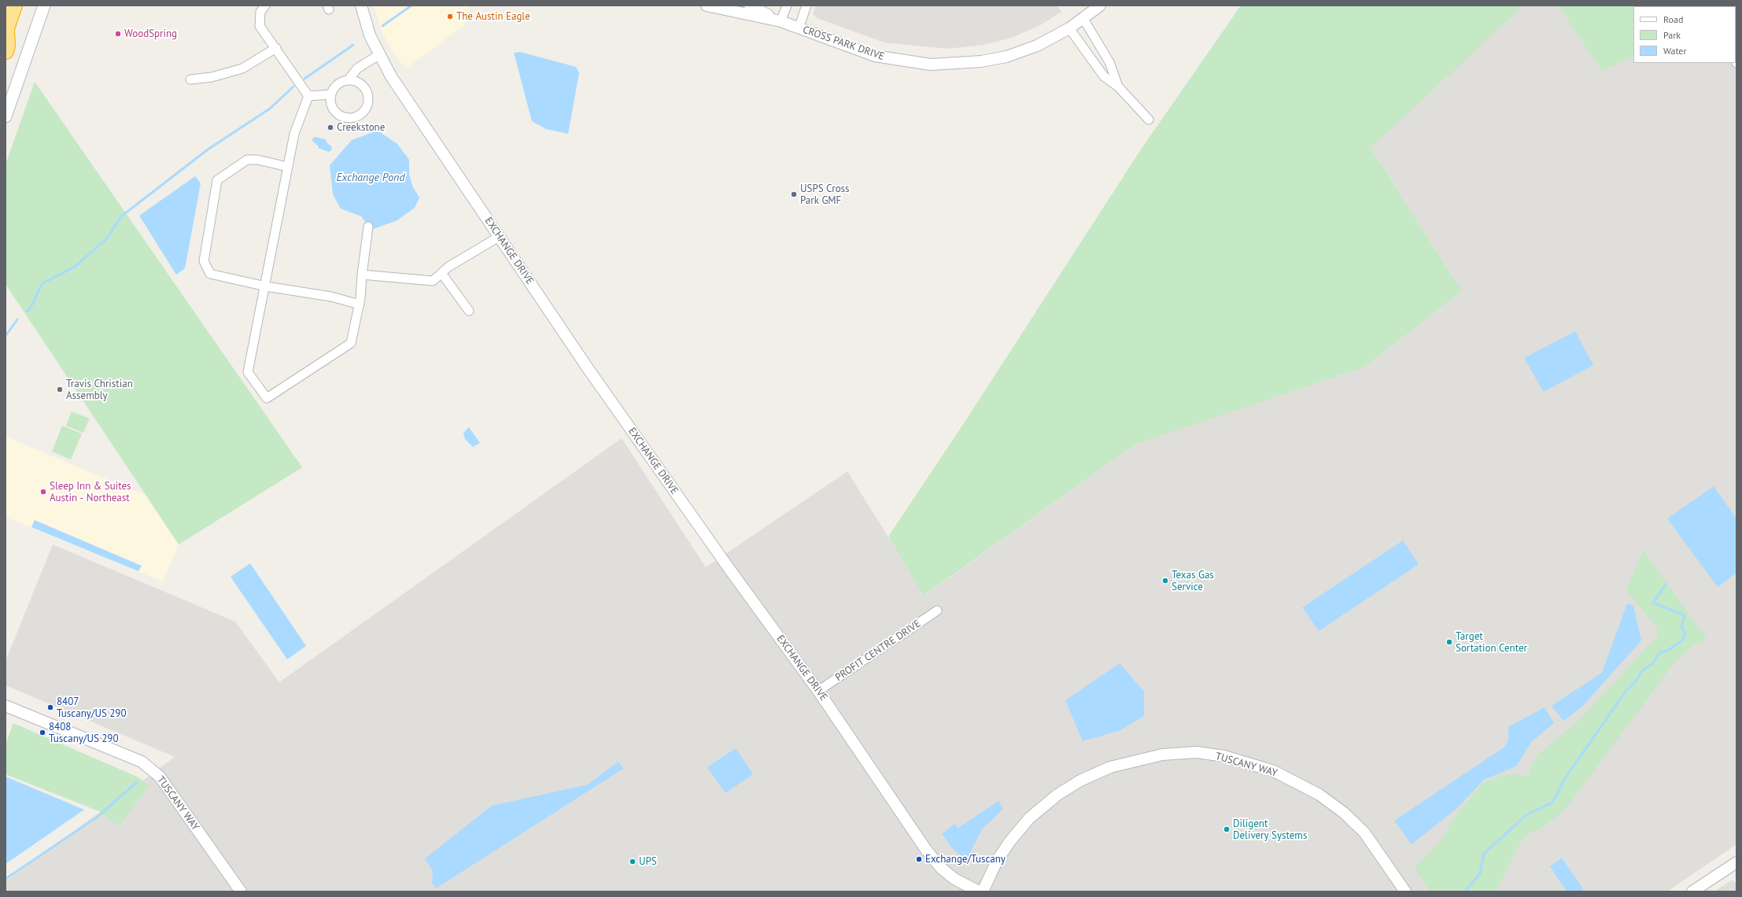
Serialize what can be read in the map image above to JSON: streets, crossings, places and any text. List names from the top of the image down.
{
  "streets": {
    "street": [
      "CROSS PARK DRIVE",
      "EXCHANGE DRIVE",
      "PROFIT CENTRE DRIVE",
      "TUSCANY WAY"
    ]
  },
  "crossings": [
    ["EXCHANGE DRIVE", "PROFIT CENTRE DRIVE"]
  ],
  "water": ["Exchange Pond"],
  "places": [
    "The Austin Eagle",
    "WoodSpring",
    "Creekstone",
    "USPS Cross Park GMF",
    "Travis Christian Assembly",
    "Sleep Inn & Suites Austin - Northeast",
    "Texas Gas Service",
    "Target Sortation Center",
    "8407 Tuscany/US 290",
    "8408 Tuscany/US 290",
    "Diligent Delivery Systems",
    "Exchange/Tuscany",
    "UPS"
  ],
  "legend": ["Road", "Park", "Water"]
}
